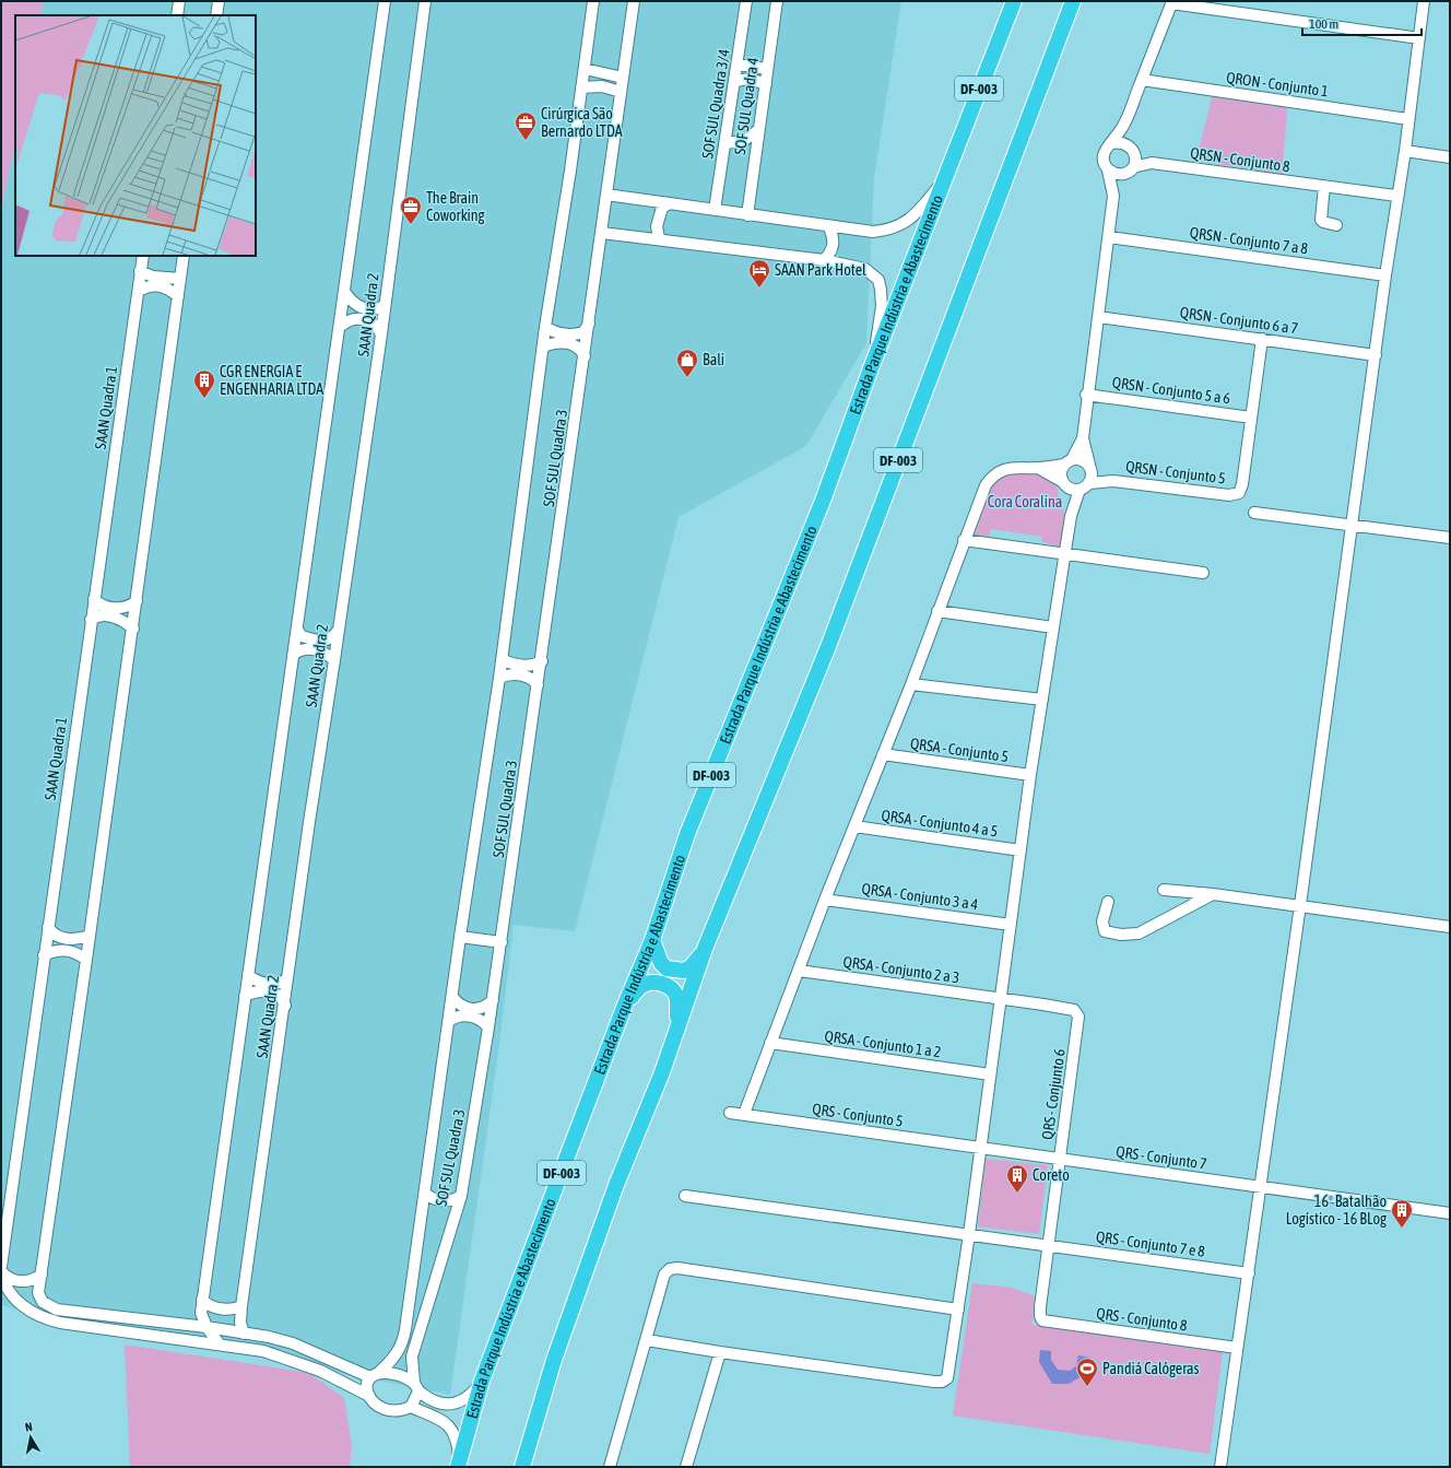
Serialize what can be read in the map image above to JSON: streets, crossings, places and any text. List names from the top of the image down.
{
  "streets": {
    "highway": ["DF-003", "Estrada Parque Indústria e Abastecimento"],
    "street": [
      "QRON - Conjunto 1",
      "SOF SUL Quadra 3/4",
      "SOF SUL Quadra 4",
      "QRSN - Conjunto 8",
      "QRSN - Conjunto 7 a 8",
      "SAAN Quadra 2",
      "QRSN - Conjunto 6 a 7",
      "QRSN - Conjunto 5 a 6",
      "SAAN Quadra 1",
      "SOF SUL Quadra 3",
      "QRSN - Conjunto 5",
      "QRSA - Conjunto 5",
      "QRSA - Conjunto 4 a 5",
      "QRSA - Conjunto 3 a 4",
      "QRSA - Conjunto 2 a 3",
      "QRSA - Conjunto 1 a 2",
      "QRS - Conjunto 6",
      "QRS - Conjunto 5",
      "QRS - Conjunto 7",
      "QRS - Conjunto 7 e 8",
      "QRS - Conjunto 8"
    ]
  },
  "crossings": [
    ["QRSN - Conjunto 5 a 6", "QRSN - Conjunto 5"],
    ["QRSA - Conjunto 2 a 3", "QRS - Conjunto 6"],
    ["QRS - Conjunto 6", "QRS - Conjunto 5"],
    ["QRS - Conjunto 6", "QRS - Conjunto 7"],
    ["QRS - Conjunto 7 e 8", "QRS - Conjunto 8"]
  ],
  "parks": ["Cora Coralina"],
  "places": {
    "office": ["Cirúrgica São Bernardo LTDA", "The Brain Coworking"],
    "hotel": ["SAAN Park Hotel"],
    "shop": ["Bali"],
    "building": ["CGR ENERGIA E ENGENHARIA LTDA", "Coreto", "16º Batalhão Logístico - 16 BLog"],
    "sports": ["Pandiá Calógeras"]
  },
  "scale_bar": "100 m",
  "north": "top"
}
